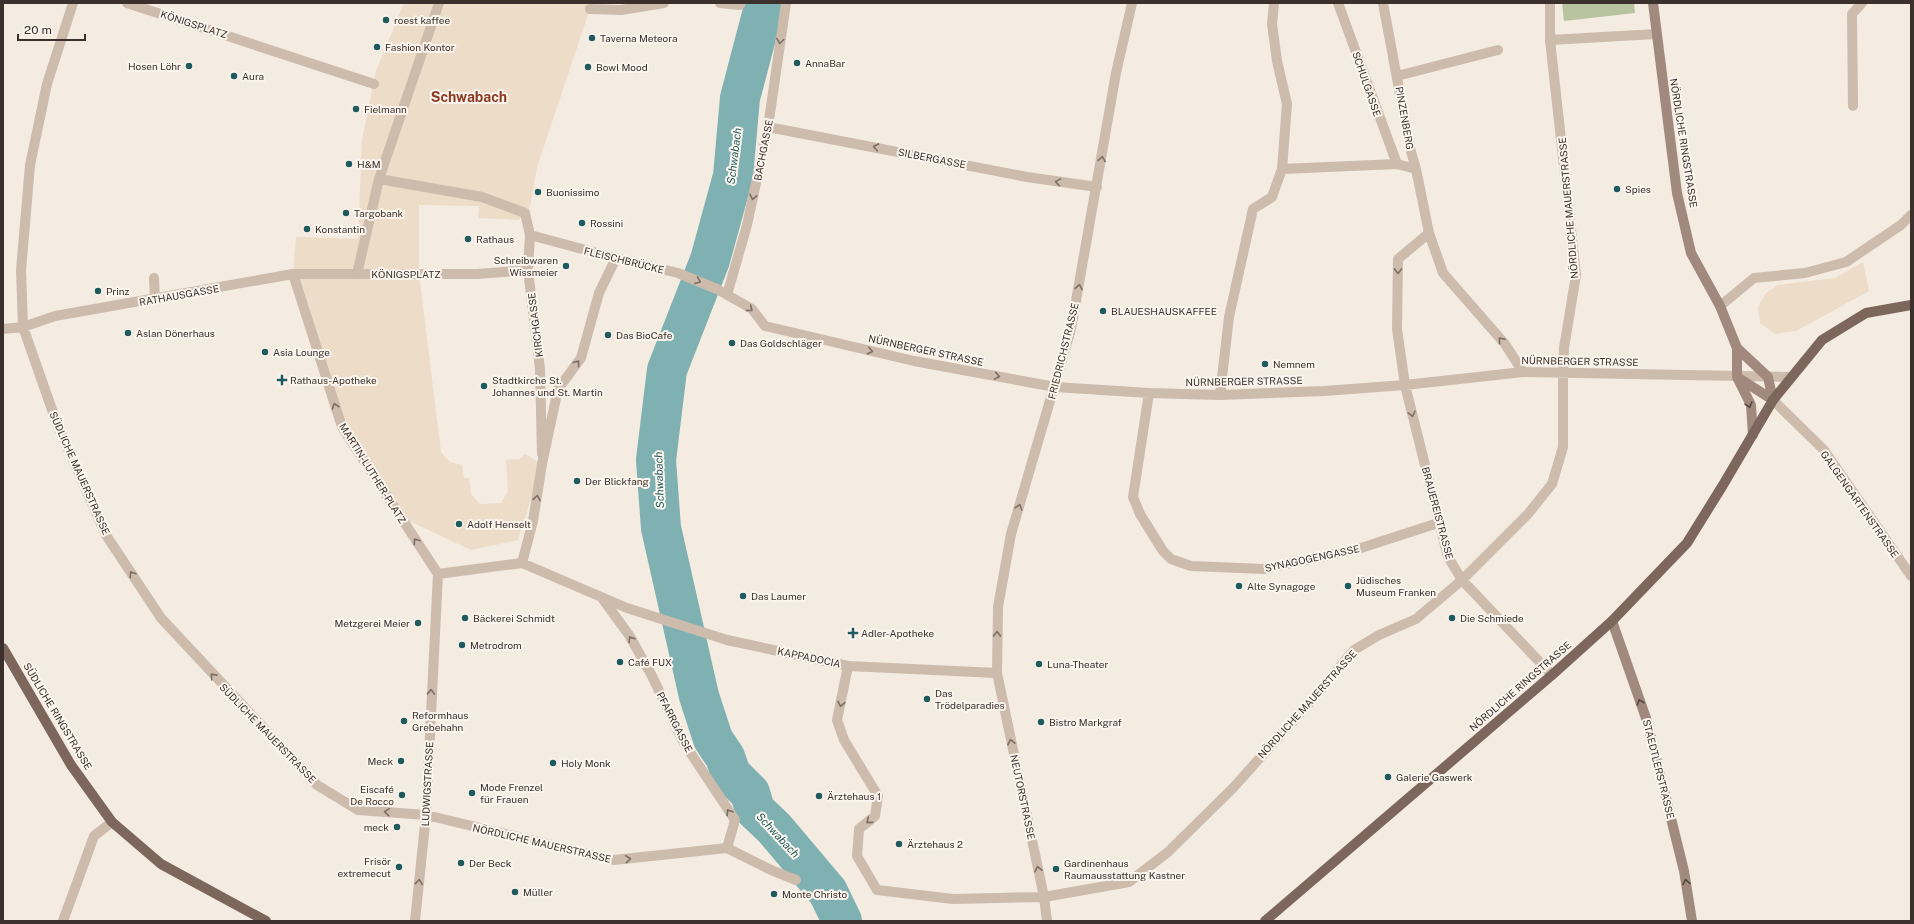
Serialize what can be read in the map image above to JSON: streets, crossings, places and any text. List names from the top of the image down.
{
  "streets": {
    "main road": ["NÖRDLICHE RINGSTRASSE", "SÜDLICHE RINGSTRASSE", "STAEDTLERSTRASSE"],
    "street": [
      "KÖNIGSPLATZ",
      "SCHULGASSE",
      "PINZENBERG",
      "BACHGASSE",
      "SILBERGASSE",
      "NÖRDLICHE MAUERSTRASSE",
      "FLEISCHBRÜCKE",
      "RATHAUSGASSE",
      "KIRCHGASSE",
      "NÜRNBERGER STRASSE",
      "FRIEDRICHSTRASSE",
      "SÜDLICHE MAUERSTRASSE",
      "MARTIN-LUTHER-PLATZ",
      "GALGENGARTENSTRASSE",
      "BRAUEREISTRASSE",
      "SYNAGOGENGASSE",
      "KAPPADOCIA",
      "PFARRGASSE",
      "LUDWIGSTRASSE",
      "NEUTORSTRASSE"
    ]
  },
  "crossings": [
    ["KÖNIGSPLATZ", "RATHAUSGASSE"],
    ["KÖNIGSPLATZ", "KIRCHGASSE"],
    ["PINZENBERG", "NÜRNBERGER STRASSE"],
    ["NÖRDLICHE RINGSTRASSE", "NÜRNBERGER STRASSE"],
    ["NÖRDLICHE RINGSTRASSE", "GALGENGARTENSTRASSE"],
    ["NÖRDLICHE RINGSTRASSE", "BRAUEREISTRASSE"],
    ["NÖRDLICHE RINGSTRASSE", "STAEDTLERSTRASSE"],
    ["BACHGASSE", "SILBERGASSE"],
    ["BACHGASSE", "NÜRNBERGER STRASSE"],
    ["SILBERGASSE", "FRIEDRICHSTRASSE"],
    ["NÖRDLICHE MAUERSTRASSE", "NÜRNBERGER STRASSE"],
    ["NÖRDLICHE MAUERSTRASSE", "SÜDLICHE MAUERSTRASSE"],
    ["NÖRDLICHE MAUERSTRASSE", "BRAUEREISTRASSE"],
    ["NÖRDLICHE MAUERSTRASSE", "KAPPADOCIA"],
    ["NÖRDLICHE MAUERSTRASSE", "PFARRGASSE"],
    ["NÖRDLICHE MAUERSTRASSE", "LUDWIGSTRASSE"],
    ["NÖRDLICHE MAUERSTRASSE", "NEUTORSTRASSE"],
    ["FLEISCHBRÜCKE", "KIRCHGASSE"],
    ["FLEISCHBRÜCKE", "NÜRNBERGER STRASSE"],
    ["RATHAUSGASSE", "SÜDLICHE MAUERSTRASSE"],
    ["RATHAUSGASSE", "MARTIN-LUTHER-PLATZ"],
    ["NÜRNBERGER STRASSE", "FRIEDRICHSTRASSE"],
    ["NÜRNBERGER STRASSE", "BRAUEREISTRASSE"],
    ["NÜRNBERGER STRASSE", "SYNAGOGENGASSE"],
    ["FRIEDRICHSTRASSE", "KAPPADOCIA"],
    ["FRIEDRICHSTRASSE", "NEUTORSTRASSE"],
    ["SÜDLICHE MAUERSTRASSE", "LUDWIGSTRASSE"],
    ["MARTIN-LUTHER-PLATZ", "LUDWIGSTRASSE"],
    ["BRAUEREISTRASSE", "SYNAGOGENGASSE"],
    ["KAPPADOCIA", "PFARRGASSE"],
    ["KAPPADOCIA", "NEUTORSTRASSE"]
  ],
  "one_way": [
    "PINZENBERG",
    "BACHGASSE",
    "SILBERGASSE",
    "FLEISCHBRÜCKE",
    "FRIEDRICHSTRASSE",
    "SÜDLICHE MAUERSTRASSE",
    "MARTIN-LUTHER-PLATZ",
    "BRAUEREISTRASSE",
    "PFARRGASSE",
    "STAEDTLERSTRASSE",
    "LUDWIGSTRASSE",
    "NEUTORSTRASSE"
  ],
  "districts": ["Schwabach"],
  "water": ["Schwabach"],
  "places": {
    "other": [
      "roest kaffee",
      "Taverna Meteora",
      "Fashion Kontor",
      "AnnaBar",
      "Hosen Löhr",
      "Bowl Mood",
      "Aura",
      "Fielmann",
      "H&M",
      "Spies",
      "Buonissimo",
      "Targobank",
      "Rossini",
      "Konstantin",
      "Rathaus",
      "Schreibwaren Wissmeier",
      "Prinz",
      "BLAUESHAUSKAFFEE",
      "Aslan Dönerhaus",
      "Das BioCafe",
      "Das Goldschläger",
      "Asia Lounge",
      "Nemnem",
      "Stadtkirche St. Johannes und St. Martin",
      "Der Blickfang",
      "Adolf Henselt",
      "Alte Synagoge",
      "Jüdisches Museum Franken",
      "Das Laumer",
      "Bäckerei Schmidt",
      "Die Schmiede",
      "Metzgerei Meier",
      "Metrodrom",
      "Café FUX",
      "Luna-Theater",
      "Das Trödelparadies",
      "Reformhaus Grebehahn",
      "Bistro Markgraf",
      "Meck",
      "Holy Monk",
      "Galerie Gaswerk",
      "Mode Frenzel für Frauen",
      "Eiscafé De Rocco",
      "Ärztehaus 1",
      "meck",
      "Ärztehaus 2",
      "Der Beck",
      "Frisör extremecut",
      "Gardinenhaus Raumausstattung Kastner",
      "Müller",
      "Monte Christo"
    ],
    "health": ["Rathaus-Apotheke", "Adler-Apotheke"]
  },
  "scale_bar": "20 m"
}
